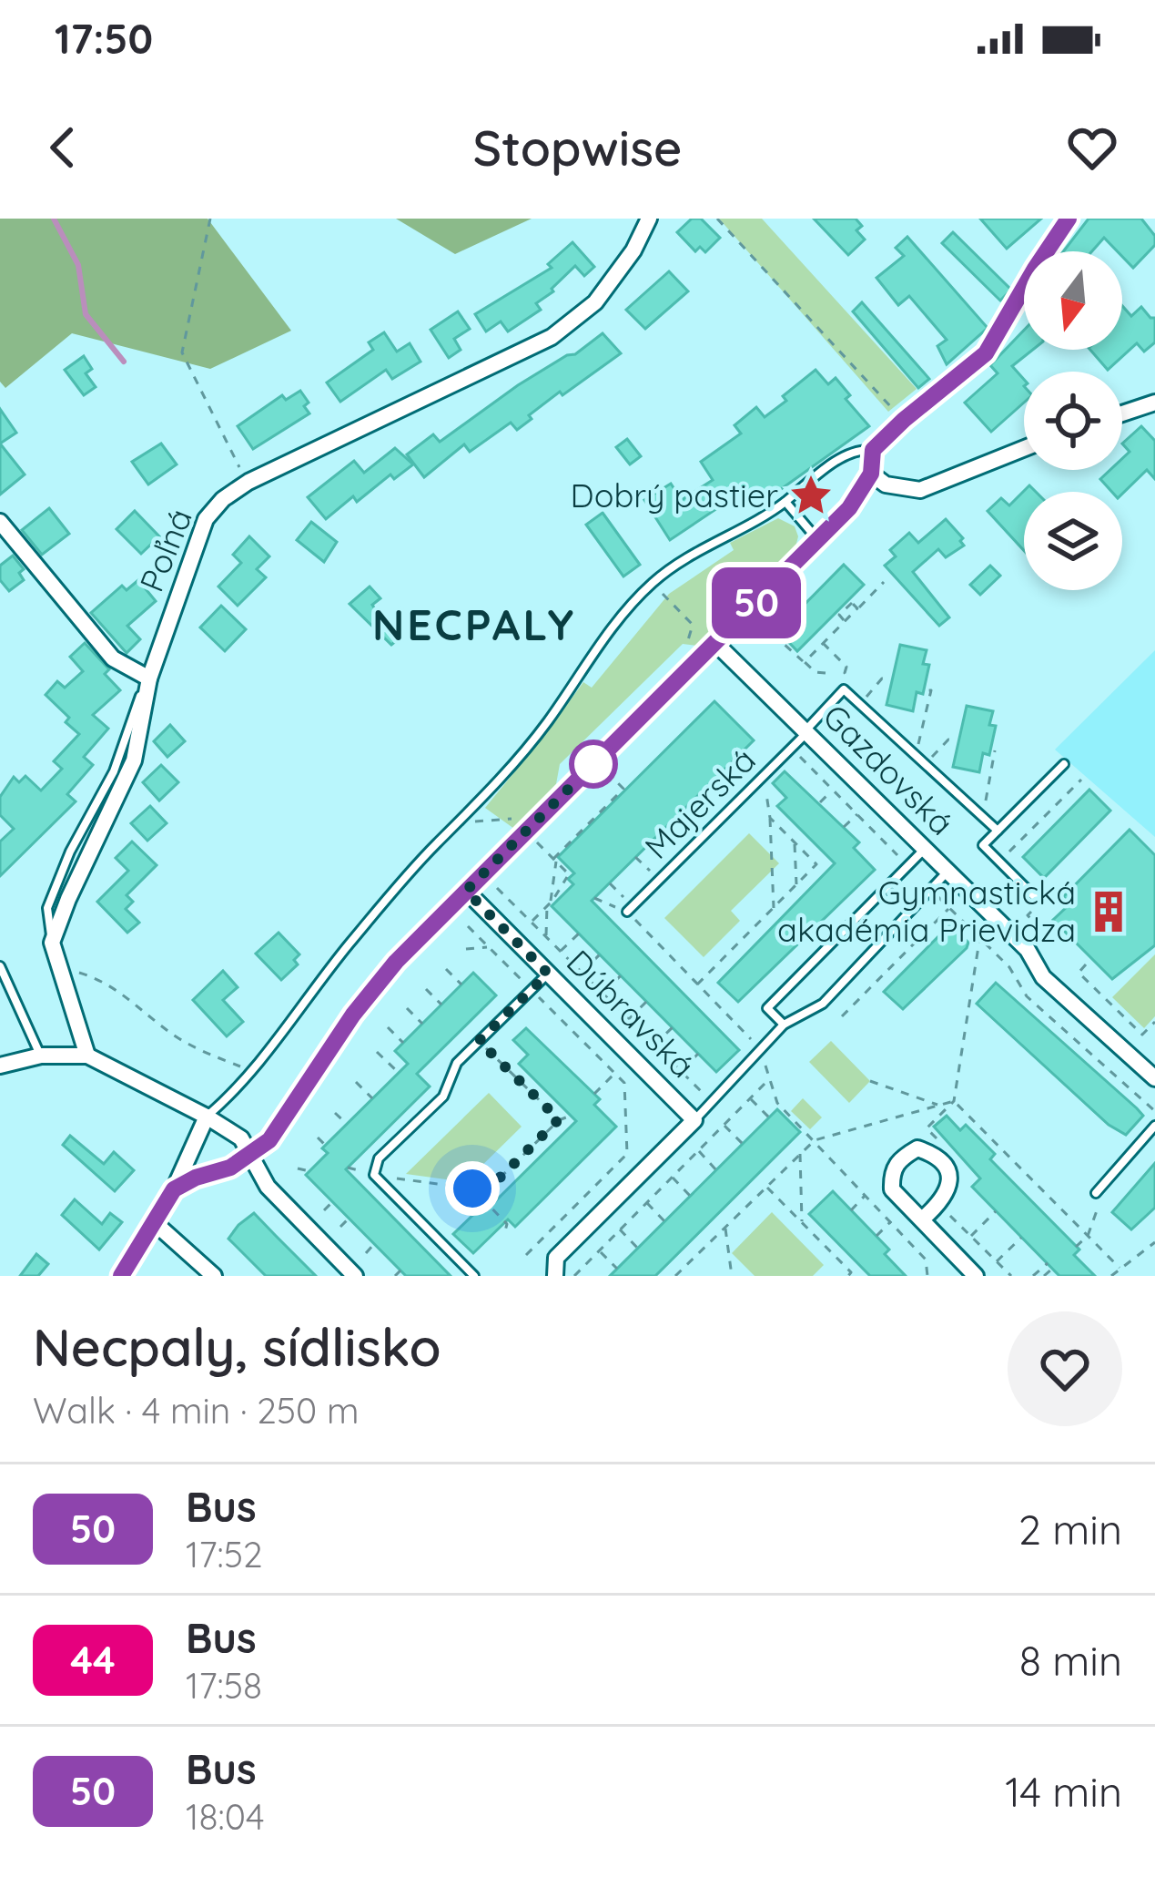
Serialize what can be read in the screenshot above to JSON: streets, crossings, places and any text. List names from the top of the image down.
{
  "streets": {
    "street": ["Poľná", "Gazdovská", "Dúbravská"],
    "lane": ["Majerská"]
  },
  "crossings": [
    ["Gazdovská", "Majerská"]
  ],
  "districts": ["NECPALY"],
  "places": {
    "place": ["Dobrý pastier"],
    "building": ["Gymnastická akadémia Prievidza"]
  },
  "lines": ["bus line 50"],
  "north": "bottom",
  "page": {
    "status": "17:50",
    "header": "Stopwise",
    "on_map": "50",
    "heading": ["Necpaly, sídlisko", "Walk · 4 min · 250 m"],
    "list": [
      {
        "mark": "50",
        "name": "Bus",
        "note": "17:52",
        "value": "2 min"
      },
      {
        "mark": "44",
        "name": "Bus",
        "note": "17:58",
        "value": "8 min"
      },
      {
        "mark": "50",
        "name": "Bus",
        "note": "18:04",
        "value": "14 min"
      }
    ]
  }
}
